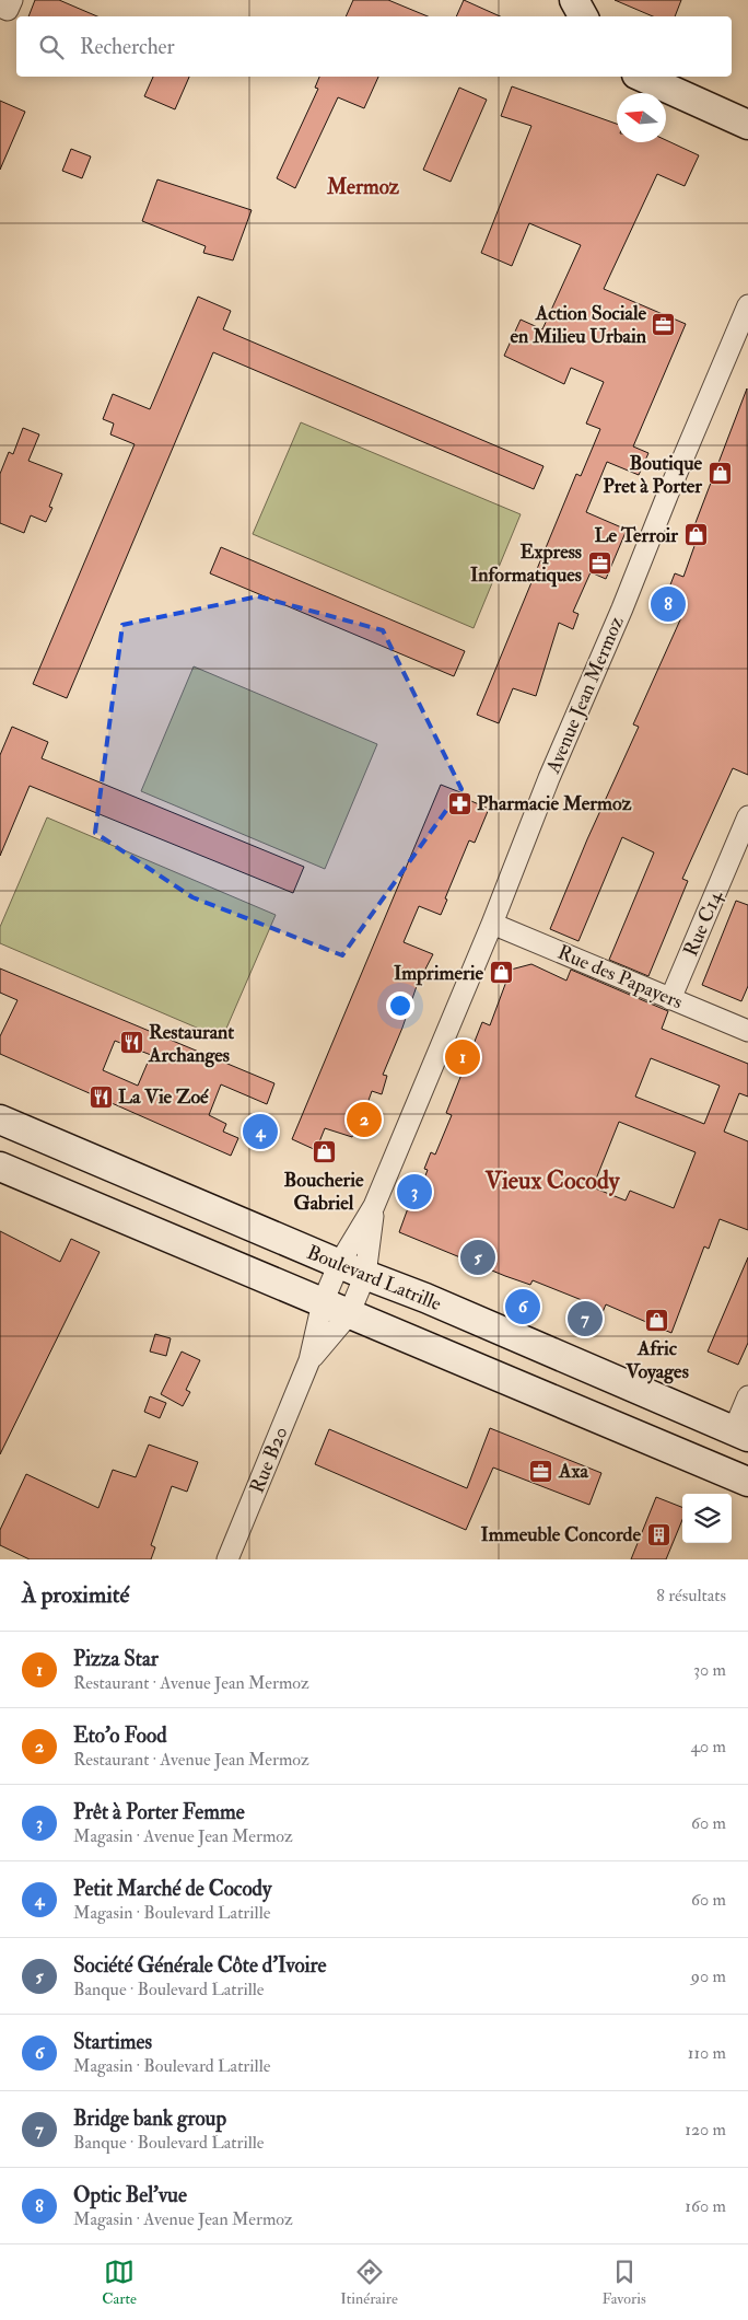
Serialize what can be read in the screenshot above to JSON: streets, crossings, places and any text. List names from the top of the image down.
{
  "streets": {
    "main road": ["Boulevard Latrille"],
    "street": [
      "Avenue Jean Mermoz",
      "Rue C14",
      "Rue des Papayers",
      "Rue B20"
    ]
  },
  "crossings": [
    ["Avenue Jean Mermoz", "Rue des Papayers"],
    ["Avenue Jean Mermoz", "Boulevard Latrille"],
    ["Avenue Jean Mermoz", "Rue B20"],
    ["Rue C14", "Rue des Papayers"],
    ["Boulevard Latrille", "Rue B20"]
  ],
  "districts": ["Mermoz", "Vieux Cocody"],
  "places": {
    "office": ["Action Sociale en Milieu Urbain", "Express Informatiques", "Axa"],
    "shop": [
      "Boutique Pret à Porter",
      "Le Terroir",
      "Imprimerie",
      "Boucherie Gabriel",
      "Afric Voyages"
    ],
    "pharmacy": ["Pharmacie Mermoz"],
    "restaurant": ["Restaurant Archanges", "La Vie Zoé"],
    "building": ["Immeuble Concorde"]
  },
  "north": "left",
  "page": {
    "search": "Rechercher",
    "pins": [
      "8",
      "1",
      "2",
      "4",
      "3",
      "5",
      "6",
      "7"
    ],
    "heading": ["À proximité", "8 résultats"],
    "list": [
      {
        "mark": "1",
        "name": "Pizza Star",
        "note": "Restaurant · Avenue Jean Mermoz",
        "value": "30 m"
      },
      {
        "mark": "2",
        "name": "Eto'o Food",
        "note": "Restaurant · Avenue Jean Mermoz",
        "value": "40 m"
      },
      {
        "mark": "3",
        "name": "Prêt à Porter Femme",
        "note": "Magasin · Avenue Jean Mermoz",
        "value": "60 m"
      },
      {
        "mark": "4",
        "name": "Petit Marché de Cocody",
        "note": "Magasin · Boulevard Latrille",
        "value": "60 m"
      },
      {
        "mark": "5",
        "name": "Société Générale Côte d’Ivoire",
        "note": "Banque · Boulevard Latrille",
        "value": "90 m"
      },
      {
        "mark": "6",
        "name": "Startimes",
        "note": "Magasin · Boulevard Latrille",
        "value": "110 m"
      },
      {
        "mark": "7",
        "name": "Bridge bank group",
        "note": "Banque · Boulevard Latrille",
        "value": "120 m"
      },
      {
        "mark": "8",
        "name": "Optic Bel'vue",
        "note": "Magasin · Avenue Jean Mermoz",
        "value": "160 m"
      }
    ],
    "nav": ["Carte", "Itinéraire", "Favoris"]
  }
}
